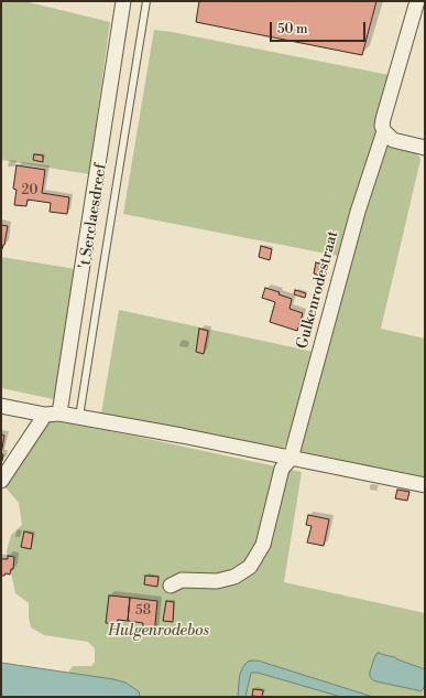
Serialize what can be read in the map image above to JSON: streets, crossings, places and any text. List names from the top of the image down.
{
  "streets": {
    "street": ["'t Serclaesdreef", "Gulkenrodestraat"]
  },
  "parks": ["Hulgenrodebos"],
  "house_numbers": ["20", "58"],
  "scale_bar": "50 m"
}
